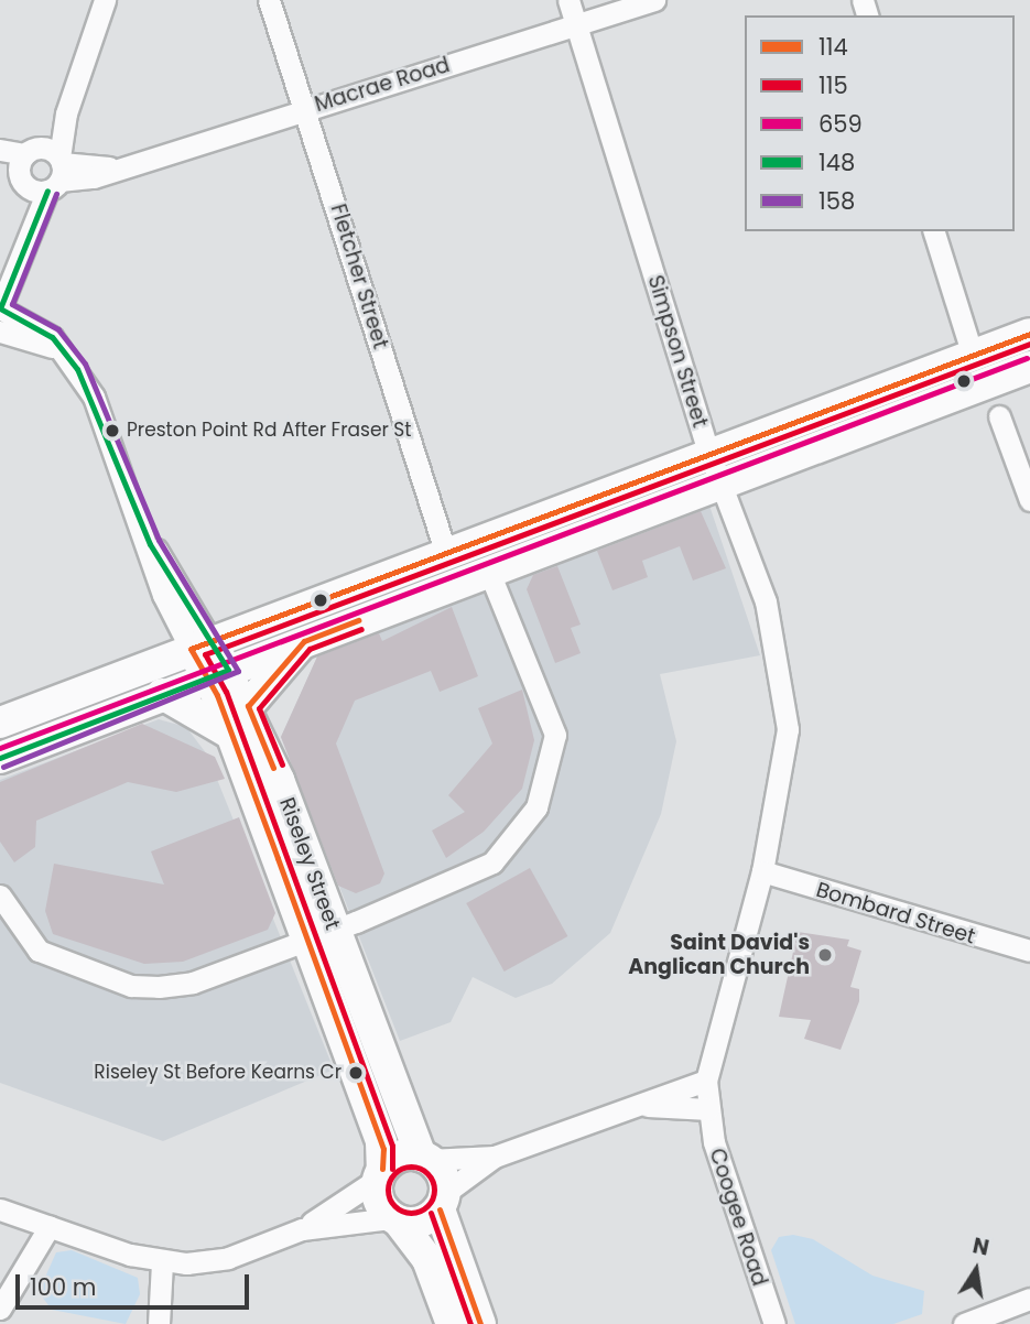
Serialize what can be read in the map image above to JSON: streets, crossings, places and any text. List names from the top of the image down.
{
  "streets": {
    "highway": ["Riseley Street"],
    "street": [
      "Macrae Road",
      "Fletcher Street",
      "Simpson Street",
      "Bombard Street",
      "Coogee Road"
    ]
  },
  "crossings": [
    ["Macrae Road", "Fletcher Street"],
    ["Macrae Road", "Simpson Street"],
    ["Simpson Street", "Bombard Street"],
    ["Simpson Street", "Coogee Road"]
  ],
  "places": ["Preston Point Rd After Fraser St", "Saint David's Anglican Church", "Riseley St Before Kearns Cr"],
  "lines": [
    "transit line 148",
    "transit line 158",
    "transit line 114",
    "transit line 115",
    "transit line 659"
  ],
  "legend": [
    "114",
    "115",
    "659",
    "148",
    "158"
  ],
  "scale_bar": "100 m",
  "north": "top"
}
